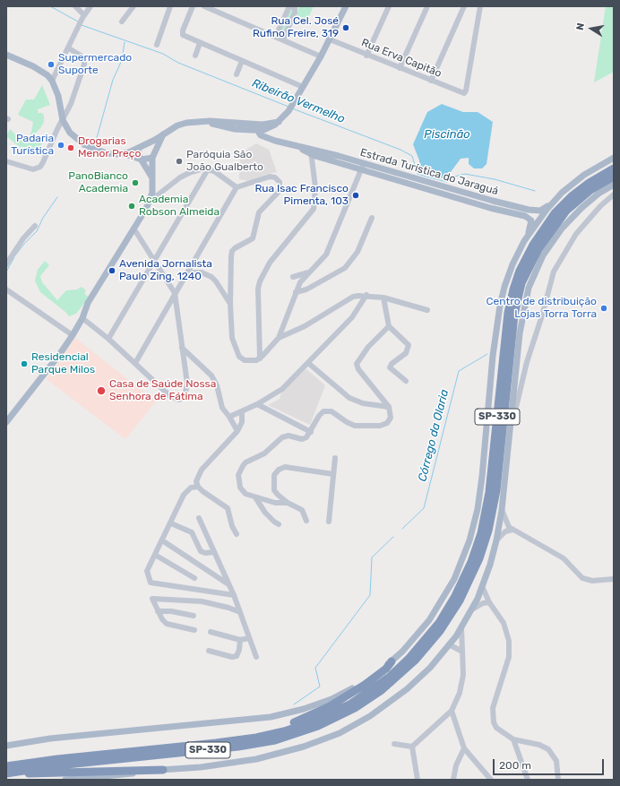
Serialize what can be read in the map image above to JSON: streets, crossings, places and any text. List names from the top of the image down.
{
  "streets": {
    "highway": ["SP-330"],
    "main road": ["Estrada Turística do Jaraguá"],
    "street": ["Rua Erva Capitão"]
  },
  "water": ["Ribeirão Vermelho", "Piscinão", "Córrego da Olaria"],
  "places": [
    "Rua Cel. José Rufino Freire, 319",
    "Supermercado Suporte",
    "Padaria Turística",
    "Drogarias Menor Preço",
    "Paróquia São João Gualberto",
    "PanoBianco Academia",
    "Rua Isac Francisco Pimenta, 103",
    "Academia Robson Almeida",
    "Avenida Jornalista Paulo Zing, 1240",
    "Centro de distribuição Lojas Torra Torra",
    "Residencial Parque Milos",
    "Casa de Saúde Nossa Senhora de Fátima"
  ],
  "scale_bar": "200 m",
  "north": "left"
}
